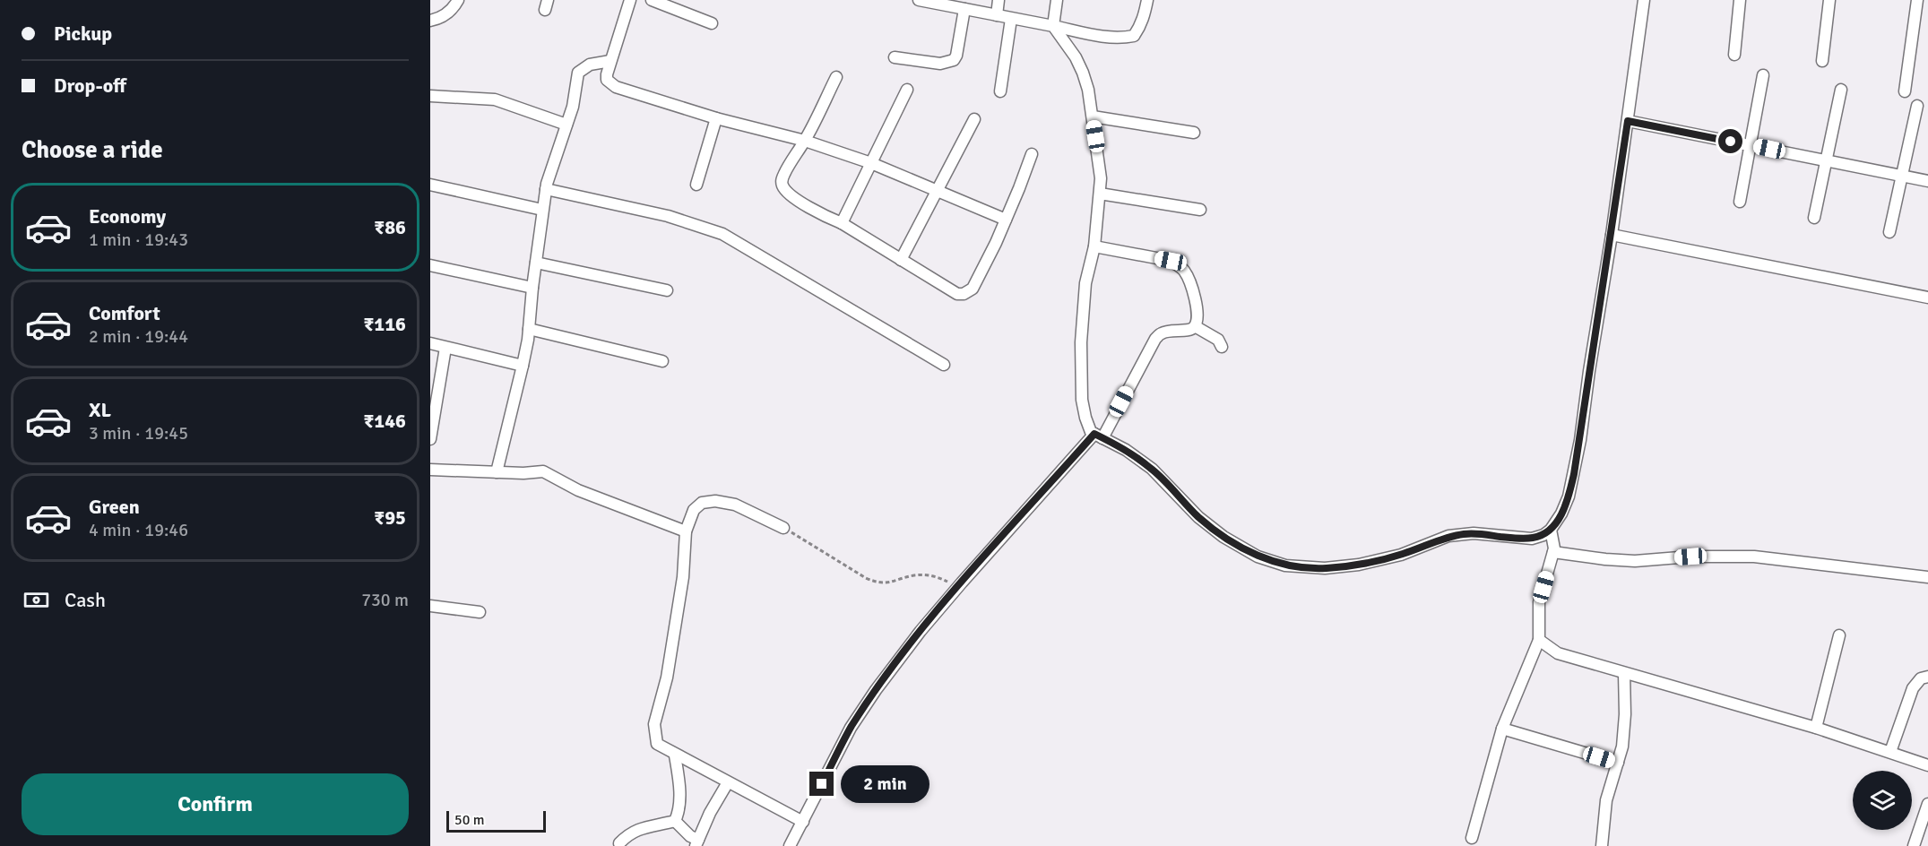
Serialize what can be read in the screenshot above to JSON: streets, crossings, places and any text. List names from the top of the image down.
{
  "scale_bar": "50 m",
  "page": {
    "banner": ["Pickup", "Drop-off"],
    "heading": "Choose a ride",
    "list": [
      {
        "name": "Economy",
        "note": "1 min · 19:43",
        "value": "₹86"
      },
      {
        "name": "Comfort",
        "note": "2 min · 19:44",
        "value": "₹116"
      },
      {
        "name": "XL",
        "note": "3 min · 19:45",
        "value": "₹146"
      },
      {
        "name": "Green",
        "note": "4 min · 19:46",
        "value": "₹95"
      }
    ],
    "pay": ["Cash", "730 m"],
    "buttons": "Confirm",
    "bubble": "2 min",
    "scale": "50 m"
  }
}
